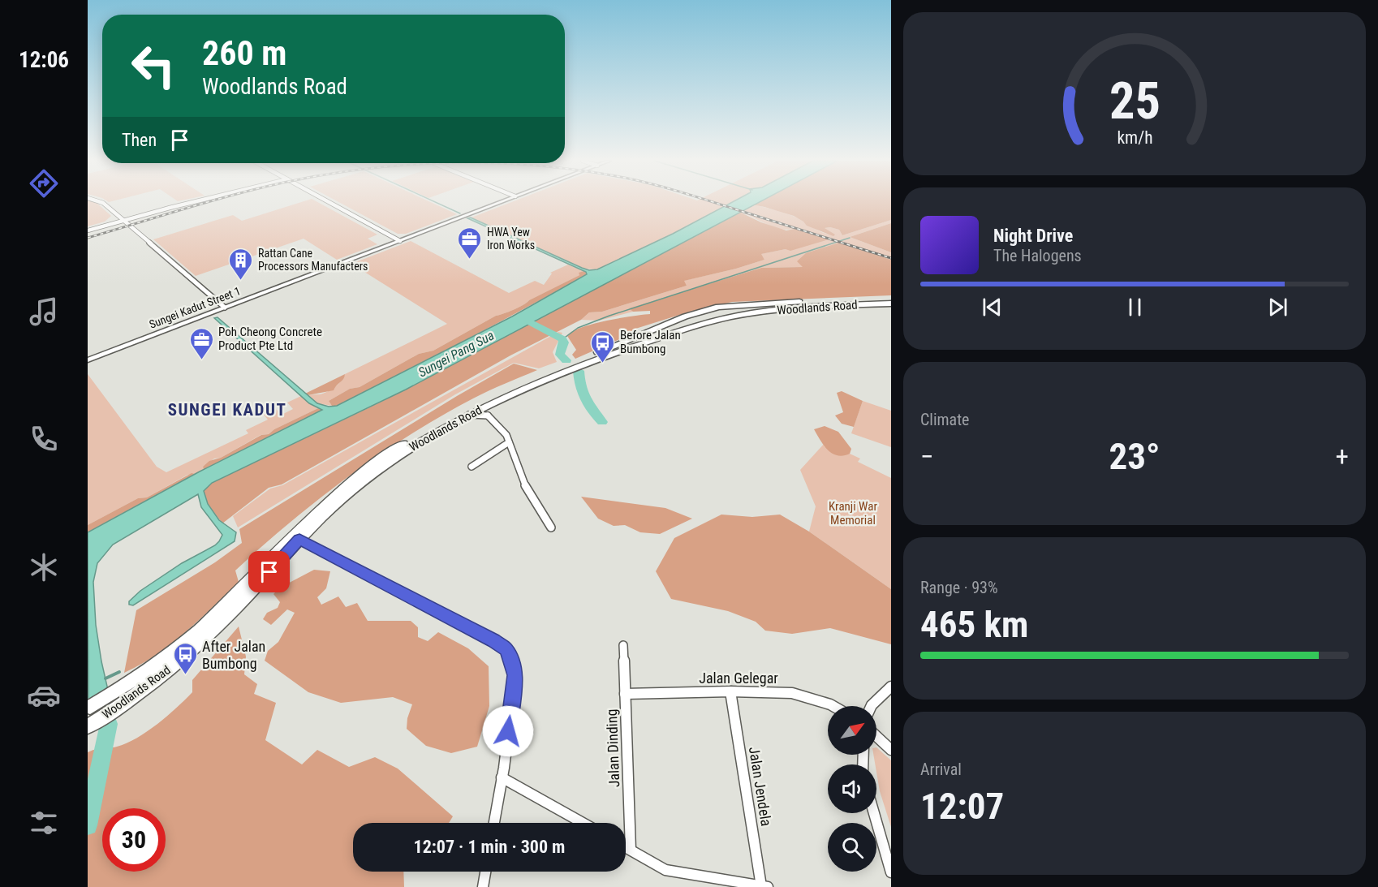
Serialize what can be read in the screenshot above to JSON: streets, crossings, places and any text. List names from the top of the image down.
{
  "streets": {
    "main road": ["Woodlands Road"],
    "street": [
      "Sungei Kadut Street 1",
      "Jalan Gelegar",
      "Jalan Dinding",
      "Jalan Jendela"
    ]
  },
  "crossings": [
    ["Jalan Gelegar", "Jalan Dinding"],
    ["Jalan Gelegar", "Jalan Jendela"],
    ["Jalan Dinding", "Jalan Jendela"]
  ],
  "districts": ["SUNGEI KADUT"],
  "water": ["Sungei Pang Sua"],
  "parks": ["Kranji War Memorial"],
  "places": {
    "office": ["HWA Yew Iron Works", "Poh Cheong Concrete Product Pte Ltd"],
    "building": ["Rattan Cane Processors Manufacters"],
    "bus stop": ["Before Jalan Bumbong", "After Jalan Bumbong"]
  },
  "north": "top right",
  "page": {
    "tabs": "12:06",
    "turn": ["260 m", "Woodlands Road"],
    "then": "Then",
    "song": ["Night Drive", "The Halogens"],
    "tile": [
      "Climate",
      ["Range · 93%", "465 km"],
      ["Arrival", "12:07"]
    ],
    "heat": ["−", "23°", "+"],
    "limit": "30",
    "trip": "12:07 · 1 min · 300 m",
    "gauge": ["25", "km/h"]
  }
}
